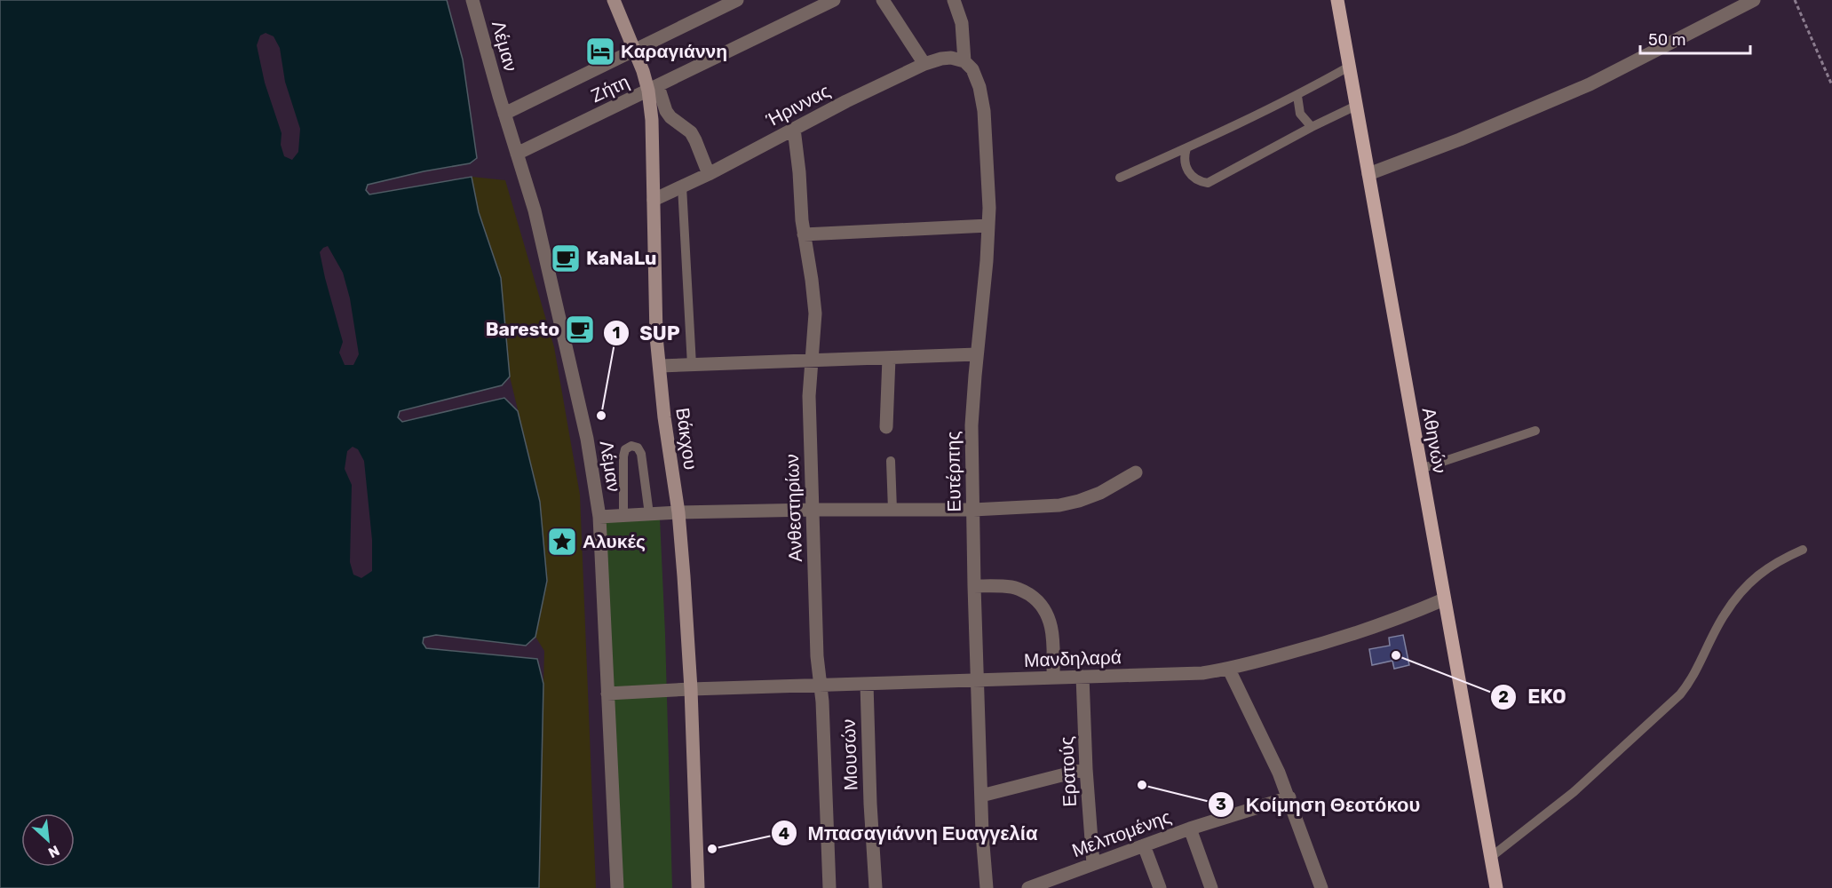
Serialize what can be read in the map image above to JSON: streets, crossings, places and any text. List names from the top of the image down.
{
  "streets": {
    "main road": ["Αθηνών"],
    "street": [
      "Λέμαν",
      "Ζήτη",
      "Ήριννας",
      "Βάκχου",
      "Ευτέρπης",
      "Ανθεστηρίων",
      "Μανδηλαρά",
      "Μουσών",
      "Ερατούς",
      "Μελπομένης"
    ]
  },
  "crossings": [
    ["Λέμαν", "Ζήτη"],
    ["Λέμαν", "Μανδηλαρά"],
    ["Ζήτη", "Βάκχου"],
    ["Ήριννας", "Βάκχου"],
    ["Ήριννας", "Ευτέρπης"],
    ["Ήριννας", "Ανθεστηρίων"],
    ["Βάκχου", "Μανδηλαρά"],
    ["Αθηνών", "Μανδηλαρά"],
    ["Ευτέρπης", "Μανδηλαρά"],
    ["Ανθεστηρίων", "Μανδηλαρά"],
    ["Μανδηλαρά", "Μουσών"],
    ["Μανδηλαρά", "Ερατούς"],
    ["Ερατούς", "Μελπομένης"]
  ],
  "places": {
    "hotel": ["Καραγιάννη"],
    "cafe": ["KaNaLu", "Baresto"],
    "other": [
      "SUP",
      "EKO",
      "Κοίμηση Θεοτόκου",
      "Μπασαγιάννη Ευαγγελία"
    ],
    "place": ["Αλυκές"]
  },
  "scale_bar": "50 m",
  "north": "bottom right"
}
